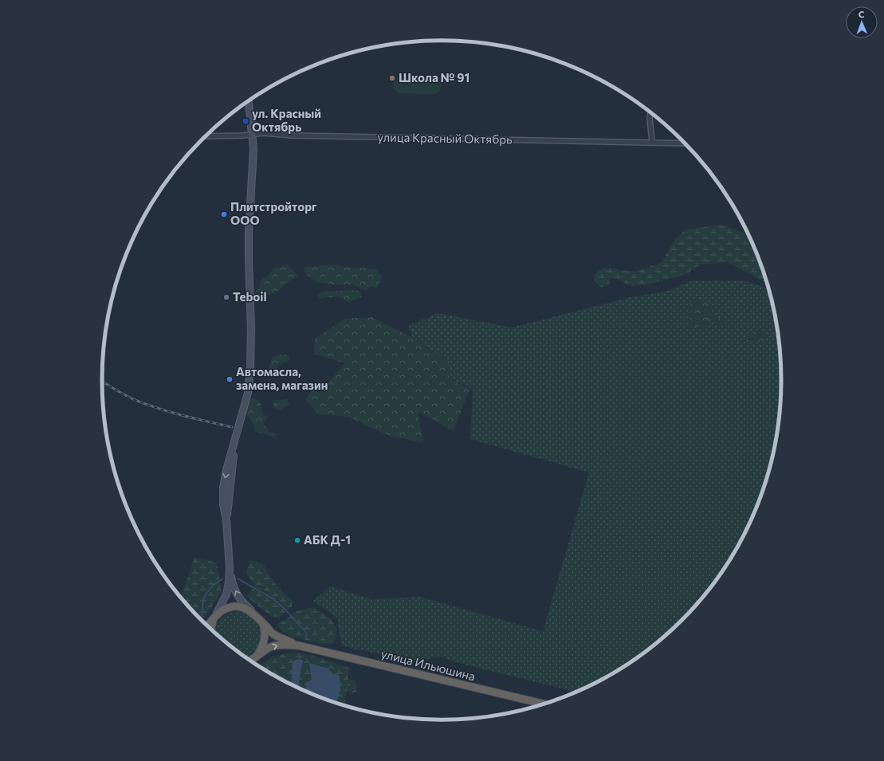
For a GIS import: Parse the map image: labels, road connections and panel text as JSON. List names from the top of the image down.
{
  "streets": {
    "highway": ["улица Ильюшина"],
    "street": ["улица Красный Октябрь"]
  },
  "places": {
    "other": [
      "Школа № 91",
      "Плитстройторг ООО",
      "Teboil",
      "Автомасла, замена, магазин",
      "АБК Д-1"
    ],
    "transit": ["ул. Красный Октябрь"]
  },
  "north": "top"
}
